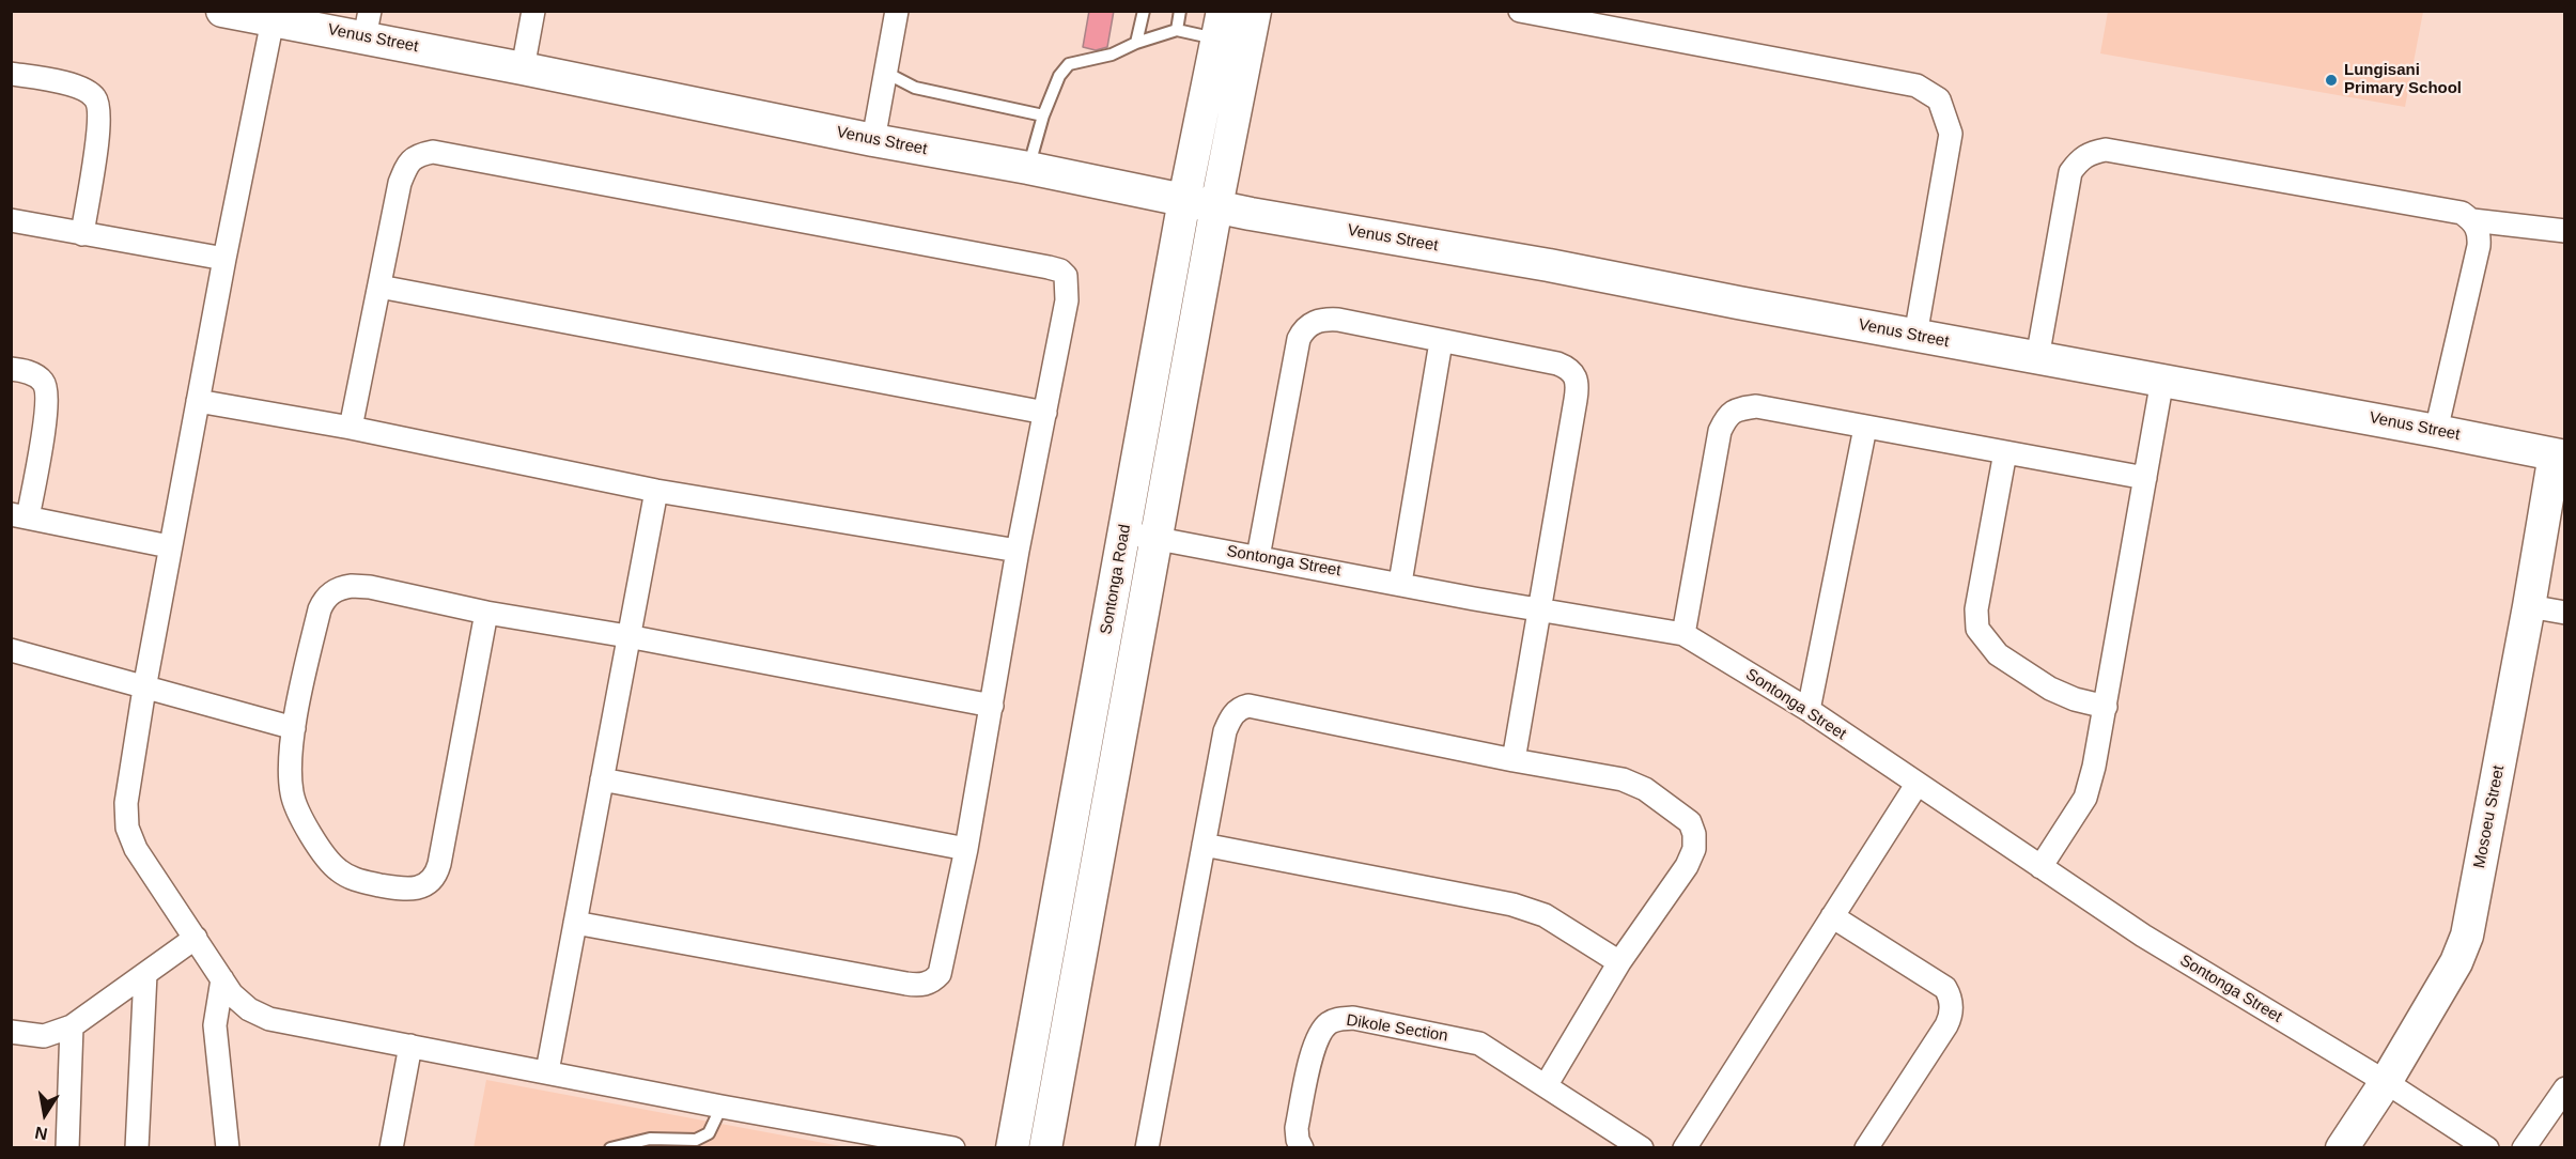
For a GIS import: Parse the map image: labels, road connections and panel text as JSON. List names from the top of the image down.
{
  "streets": {
    "street": [
      "Venus Street",
      "Sontonga Street",
      "Sontonga Road",
      "Mosoeu Street",
      "Dikole Section"
    ]
  },
  "crossings": [
    ["Venus Street", "Sontonga Road"],
    ["Venus Street", "Mosoeu Street"],
    ["Sontonga Street", "Sontonga Road"],
    ["Sontonga Street", "Mosoeu Street"]
  ],
  "places": ["Lungisani Primary School"],
  "north": "bottom"
}
